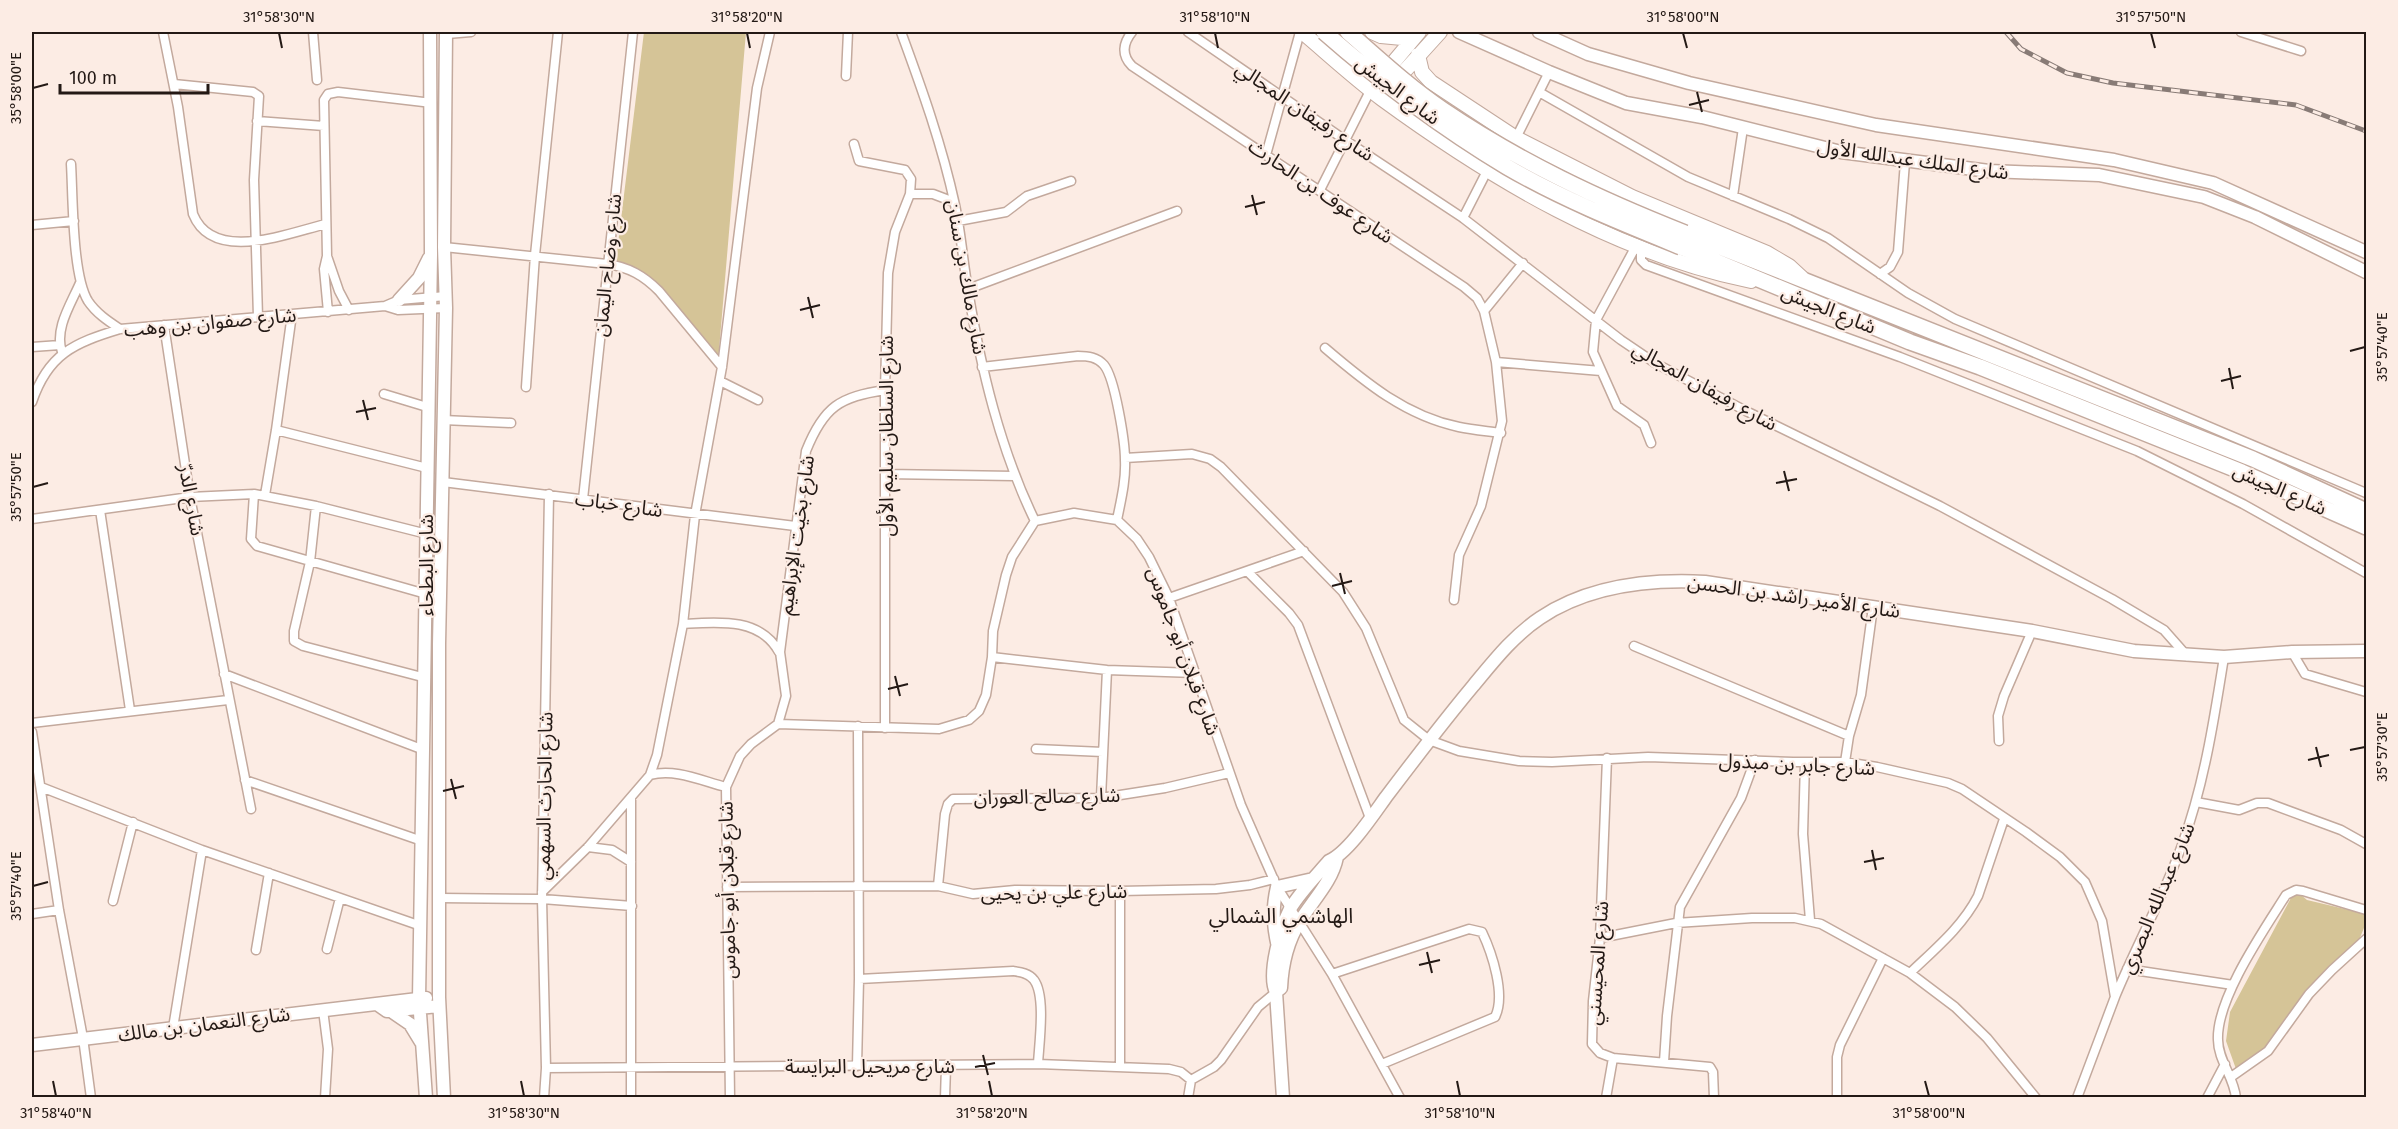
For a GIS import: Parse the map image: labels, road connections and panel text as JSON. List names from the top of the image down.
{
  "streets": {
    "highway": ["شارع الجيش"],
    "street": [
      "شارع رفيفان المجالي",
      "شارع الملك عبدالله الأول",
      "شارع عوف بن الحارث",
      "شارع وضاح اليمان",
      "شارع مالك بن سنان",
      "شارع صفوان بن وهب",
      "شارع السلطان سليم الأول",
      "شارع الدرّ",
      "شارع خباب",
      "شارع بخيت الإبراهيم",
      "شارع البطحاء",
      "شارع الأمير راشد بن الحسن",
      "شارع قبلان أبو جاموس",
      "شارع جابر بن مبذول",
      "شارع الحارث السهمي",
      "شارع صالح العوران",
      "شارع علي بن يحيى",
      "شارع عبدالله البصري",
      "شارع المحيسني",
      "شارع النعمان بن مالك",
      "شارع مريحيل البرايسة"
    ]
  },
  "crossings": [
    ["شارع رفيفان المجالي", "شارع الأمير راشد بن الحسن"],
    ["شارع وضاح اليمان", "شارع خباب"],
    ["شارع صفوان بن وهب", "شارع الدرّ"],
    ["شارع صفوان بن وهب", "شارع البطحاء"],
    ["شارع السلطان سليم الأول", "شارع بخيت الإبراهيم"],
    ["شارع خباب", "شارع بخيت الإبراهيم"],
    ["شارع خباب", "شارع البطحاء"],
    ["شارع خباب", "شارع الحارث السهمي"],
    ["شارع بخيت الإبراهيم", "شارع قبلان أبو جاموس"],
    ["شارع البطحاء", "شارع النعمان بن مالك"],
    ["شارع الأمير راشد بن الحسن", "شارع قبلان أبو جاموس"],
    ["شارع الأمير راشد بن الحسن", "شارع جابر بن مبذول"],
    ["شارع الأمير راشد بن الحسن", "شارع عبدالله البصري"],
    ["شارع قبلان أبو جاموس", "شارع صالح العوران"],
    ["شارع قبلان أبو جاموس", "شارع علي بن يحيى"],
    ["شارع قبلان أبو جاموس", "شارع مريحيل البرايسة"],
    ["شارع جابر بن مبذول", "شارع عبدالله البصري"],
    ["شارع جابر بن مبذول", "شارع المحيسني"],
    ["شارع الحارث السهمي", "شارع مريحيل البرايسة"],
    ["شارع صالح العوران", "شارع علي بن يحيى"]
  ],
  "districts": ["الهاشمي الشمالي"],
  "scale_bar": "100 m",
  "coordinates": [
    "31°58'30\"N",
    "31°58'20\"N",
    "31°58'10\"N",
    "31°58'00\"N",
    "31°57'50\"N",
    "35°58'00\"E",
    "35°57'40\"E",
    "35°57'50\"E",
    "35°57'30\"E",
    "31°58'40\"N"
  ]
}
